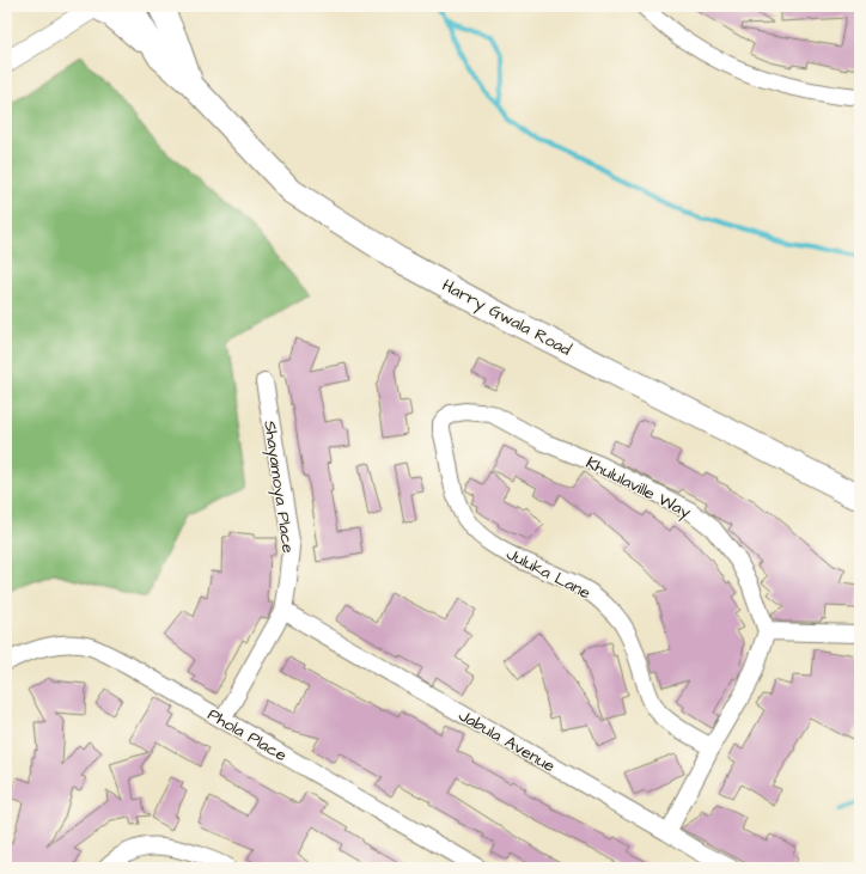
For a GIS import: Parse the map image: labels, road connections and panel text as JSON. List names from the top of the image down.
{
  "streets": {
    "main road": ["Harry Gwala Road"],
    "street": [
      "Shayamoya Place",
      "Khululaville Way",
      "Juluka Lane",
      "Phola Place",
      "Jabula Avenue"
    ]
  },
  "crossings": [
    ["Shayamoya Place", "Phola Place"],
    ["Shayamoya Place", "Jabula Avenue"],
    ["Khululaville Way", "Juluka Lane"]
  ]
}
